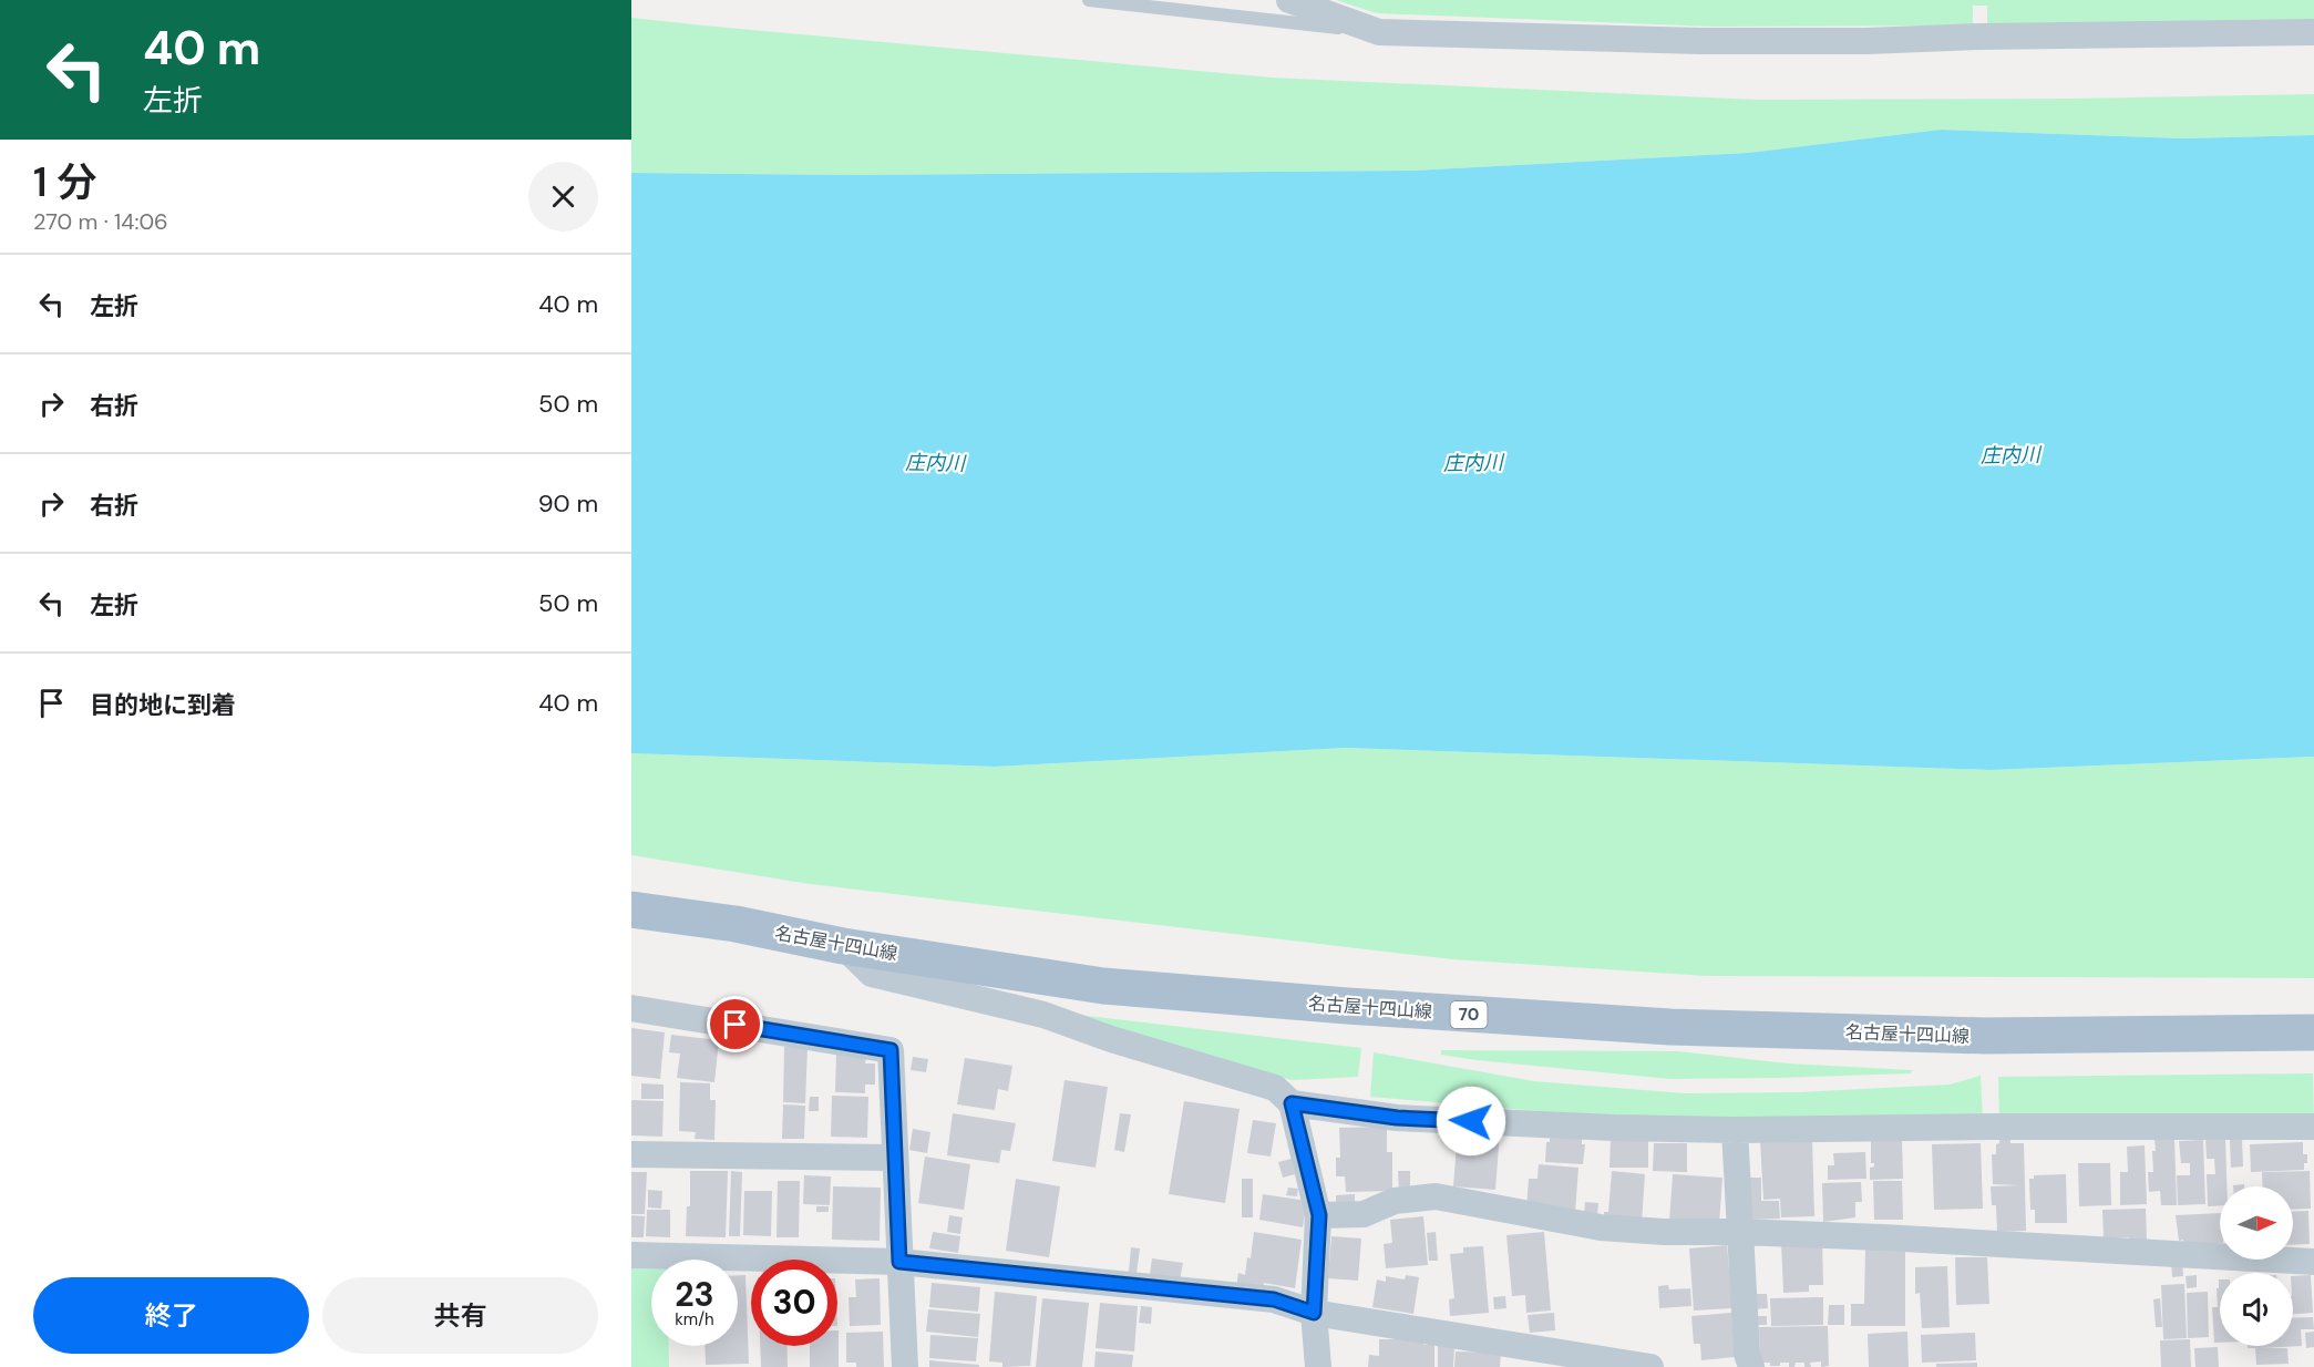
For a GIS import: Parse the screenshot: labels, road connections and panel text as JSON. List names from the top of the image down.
{
  "streets": {
    "main road": ["名古屋十四山線", "70"]
  },
  "water": ["庄内川"],
  "north": "right",
  "page": {
    "turn": ["40 m", "左折"],
    "heading": ["1 分", "270 m · 14:06"],
    "list": [
      {
        "name": "左折",
        "value": "40 m"
      },
      {
        "name": "右折",
        "value": "50 m"
      },
      {
        "name": "右折",
        "value": "90 m"
      },
      {
        "name": "左折",
        "value": "50 m"
      },
      {
        "name": "目的地に到着",
        "value": "40 m"
      }
    ],
    "speed": "23 km/h",
    "limit": "30",
    "buttons": ["終了", "共有"]
  }
}
